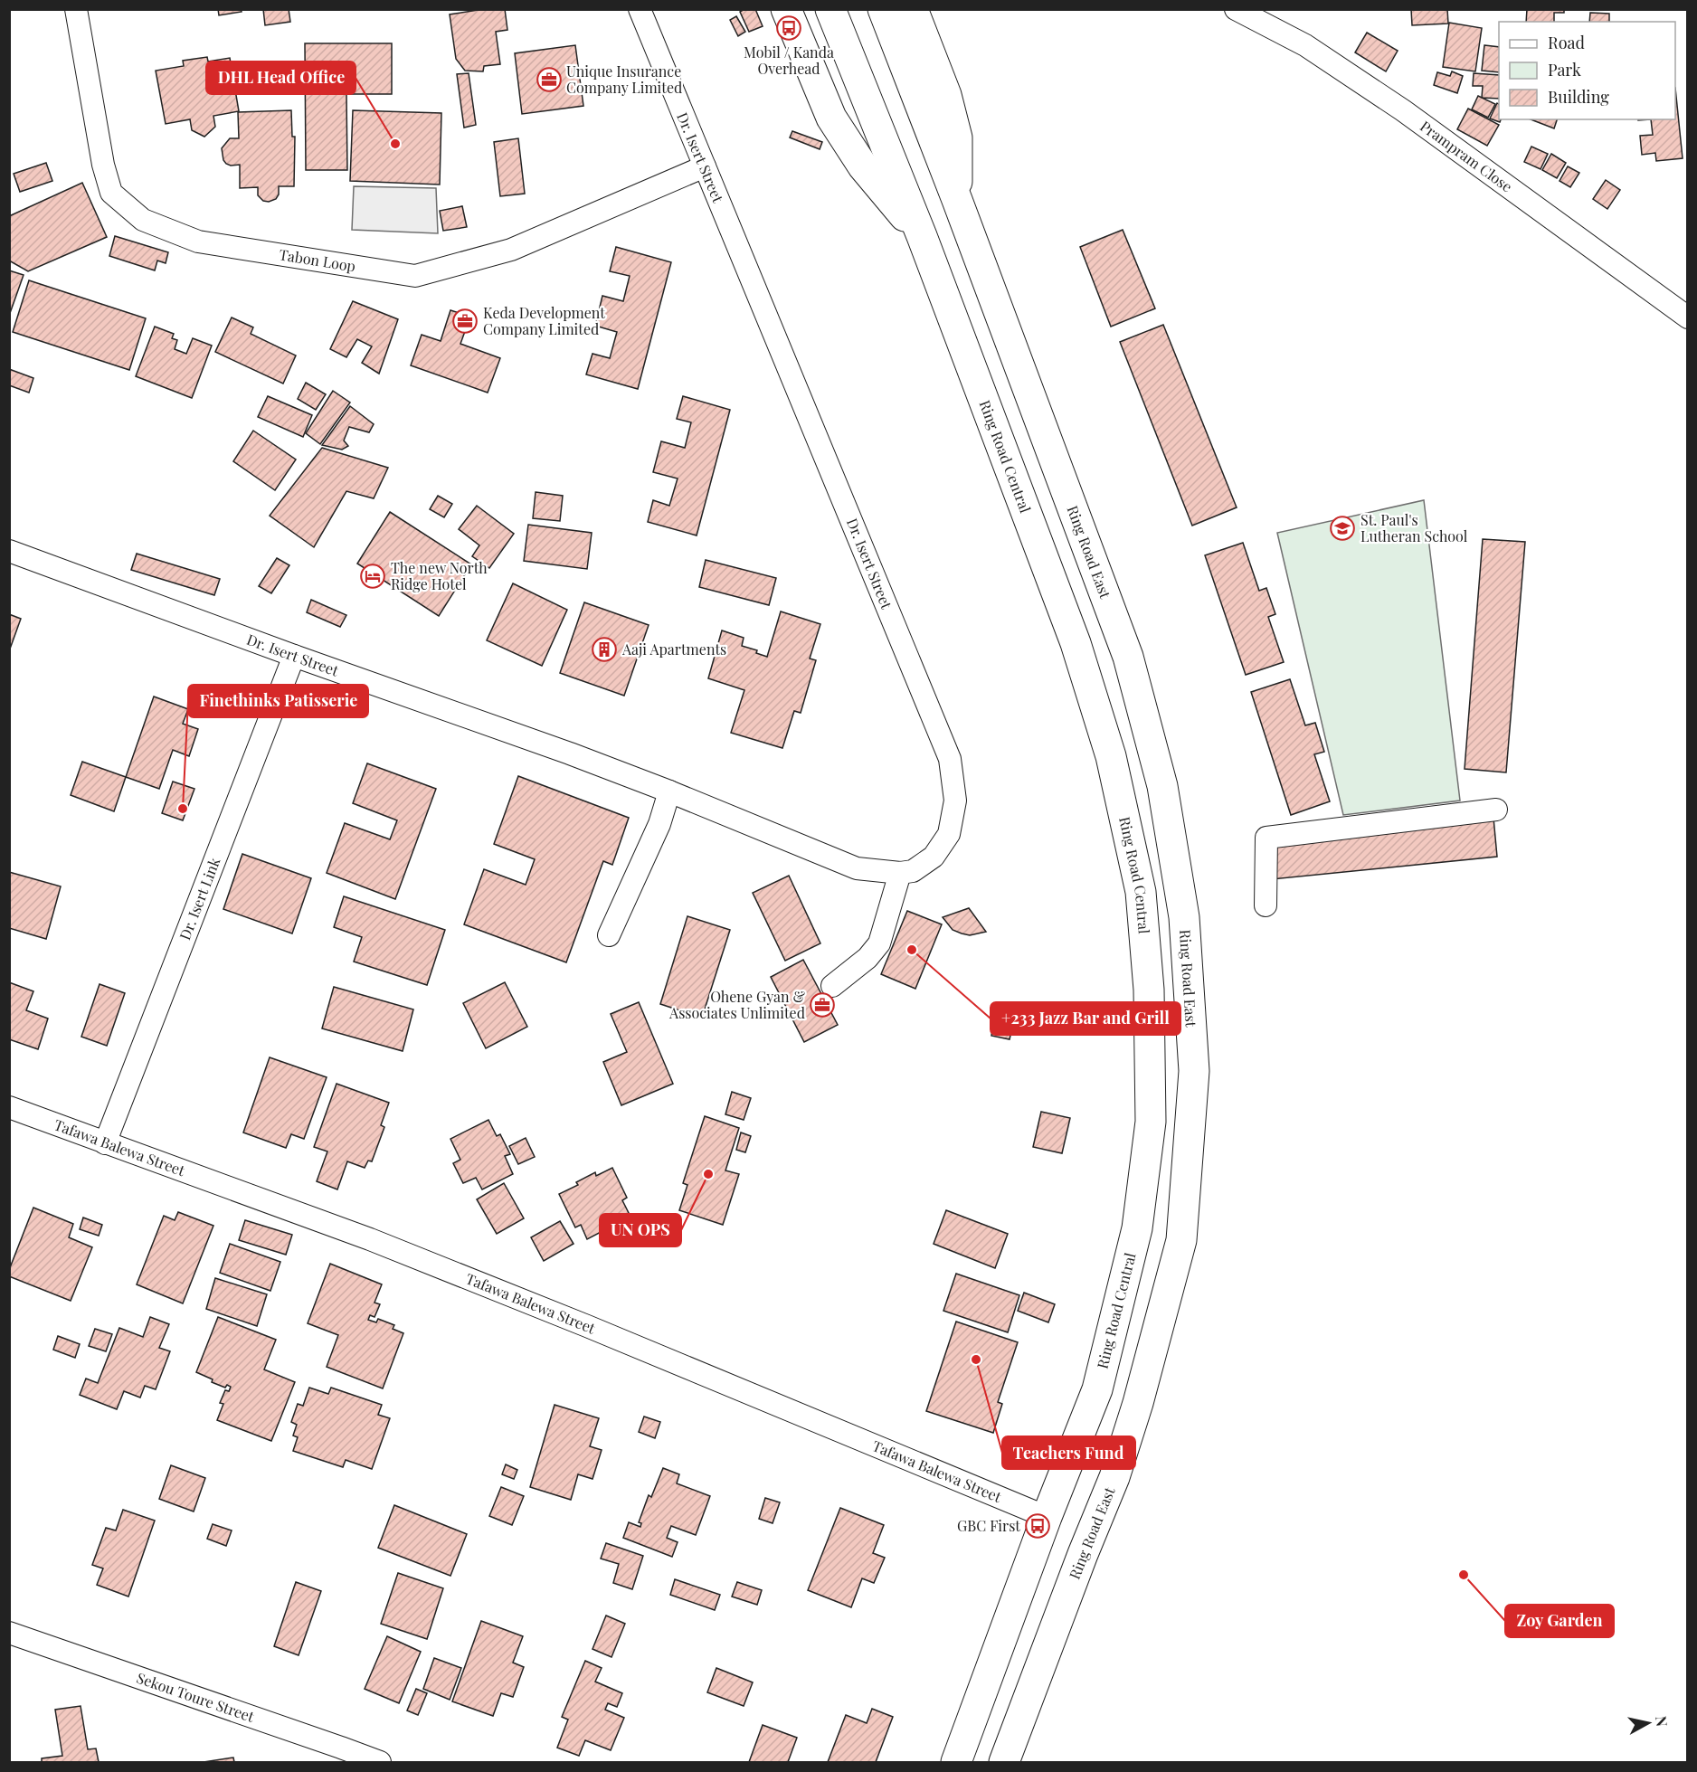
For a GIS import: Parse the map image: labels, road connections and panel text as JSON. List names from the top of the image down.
{
  "streets": {
    "main road": ["Ring Road Central", "Ring Road East"],
    "street": [
      "Prampram Close",
      "Dr. Isert Street",
      "Tabon Loop",
      "Dr. Isert Link",
      "Tafawa Balewa Street",
      "Sekou Toure Street"
    ]
  },
  "crossings": [
    ["Dr. Isert Street", "Tabon Loop"],
    ["Dr. Isert Street", "Dr. Isert Link"],
    ["Ring Road Central", "Tafawa Balewa Street"],
    ["Dr. Isert Link", "Tafawa Balewa Street"]
  ],
  "places": {
    "bus stop": ["Mobil / Kanda Overhead", "GBC First"],
    "office": ["Unique Insurance Company Limited", "Keda Development Company Limited", "Ohene Gyan & Associates Unlimited"],
    "other": [
      "DHL Head Office",
      "Finethinks Patisserie",
      "+233 Jazz Bar and Grill",
      "UN OPS",
      "Teachers Fund",
      "Zoy Garden"
    ],
    "school or university": ["St. Paul's Lutheran School"],
    "hotel": ["The new North Ridge Hotel"],
    "building": ["Aaji Apartments"]
  },
  "legend": ["Road", "Park", "Building"],
  "north": "right"
}
